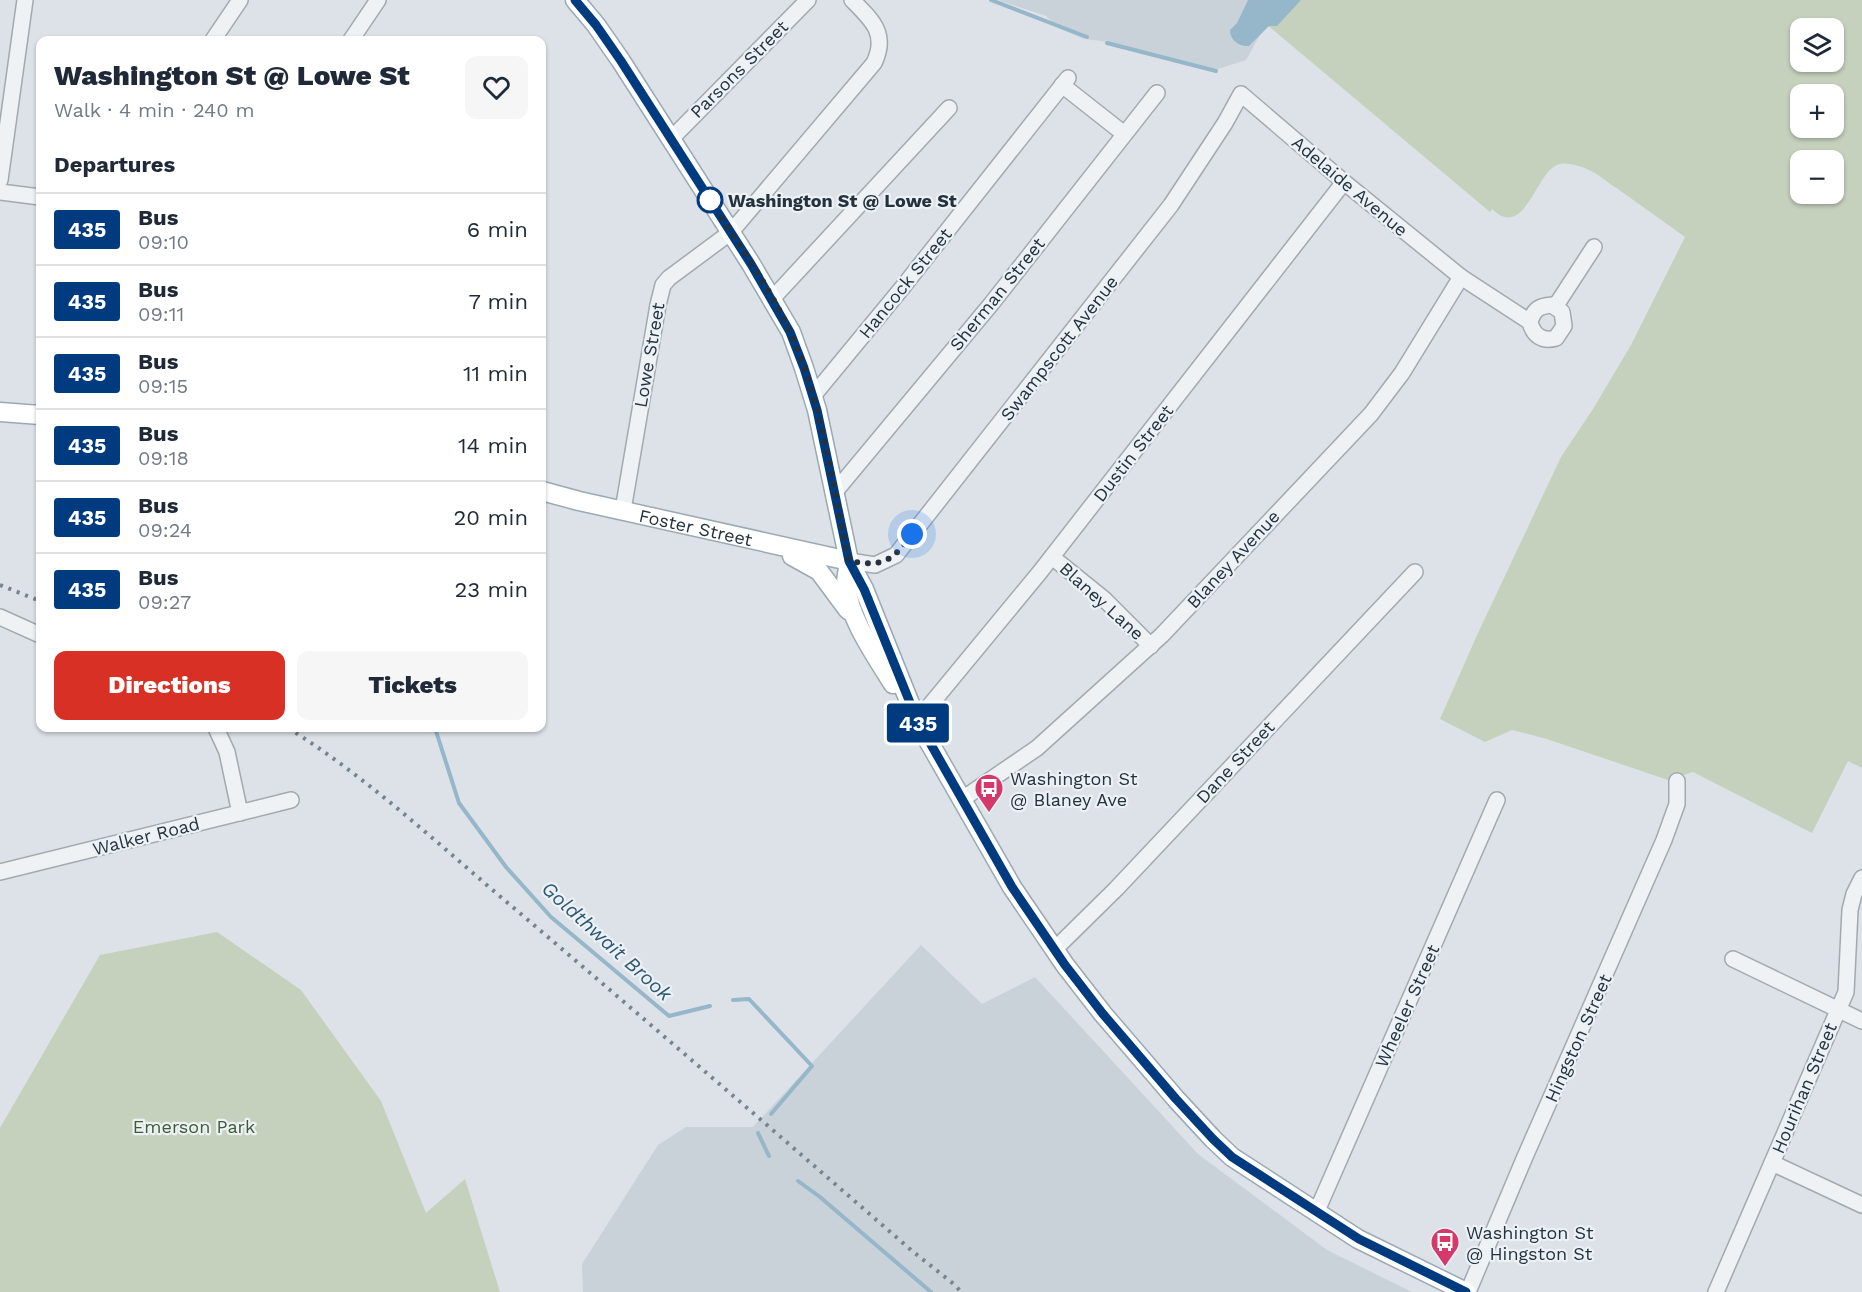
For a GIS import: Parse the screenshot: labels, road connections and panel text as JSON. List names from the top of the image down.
{
  "streets": {
    "main road": ["Foster Street"],
    "street": [
      "Parsons Street",
      "Adelaide Avenue",
      "Hancock Street",
      "Sherman Street",
      "Swampscott Avenue",
      "Lowe Street",
      "Dustin Street",
      "Blaney Avenue",
      "Blaney Lane",
      "Dane Street",
      "Walker Road",
      "Wheeler Street",
      "Hingston Street",
      "Hourihan Street"
    ]
  },
  "crossings": [
    ["Adelaide Avenue", "Swampscott Avenue"],
    ["Adelaide Avenue", "Dustin Street"],
    ["Adelaide Avenue", "Blaney Avenue"],
    ["Hancock Street", "Sherman Street"],
    ["Swampscott Avenue", "Foster Street"],
    ["Lowe Street", "Foster Street"],
    ["Dustin Street", "Blaney Lane"],
    ["Blaney Avenue", "Blaney Lane"]
  ],
  "water": ["Goldthwait Brook"],
  "parks": ["Emerson Park"],
  "places": {
    "other": ["Washington St @ Lowe St"],
    "bus stop": ["Washington St @ Blaney Ave", "Washington St @ Hingston St"]
  },
  "lines": ["bus line 435"],
  "page": {
    "on_map": "435",
    "map_buttons": ["+", "−"],
    "heading": [
      ["Washington St @ Lowe St", "Walk · 4 min · 240 m"],
      "Departures"
    ],
    "list": [
      {
        "mark": "435",
        "name": "Bus",
        "note": "09:10",
        "value": "6 min"
      },
      {
        "mark": "435",
        "name": "Bus",
        "note": "09:11",
        "value": "7 min"
      },
      {
        "mark": "435",
        "name": "Bus",
        "note": "09:15",
        "value": "11 min"
      },
      {
        "mark": "435",
        "name": "Bus",
        "note": "09:18",
        "value": "14 min"
      },
      {
        "mark": "435",
        "name": "Bus",
        "note": "09:24",
        "value": "20 min"
      },
      {
        "mark": "435",
        "name": "Bus",
        "note": "09:27",
        "value": "23 min"
      }
    ],
    "buttons": ["Directions", "Tickets"]
  }
}
